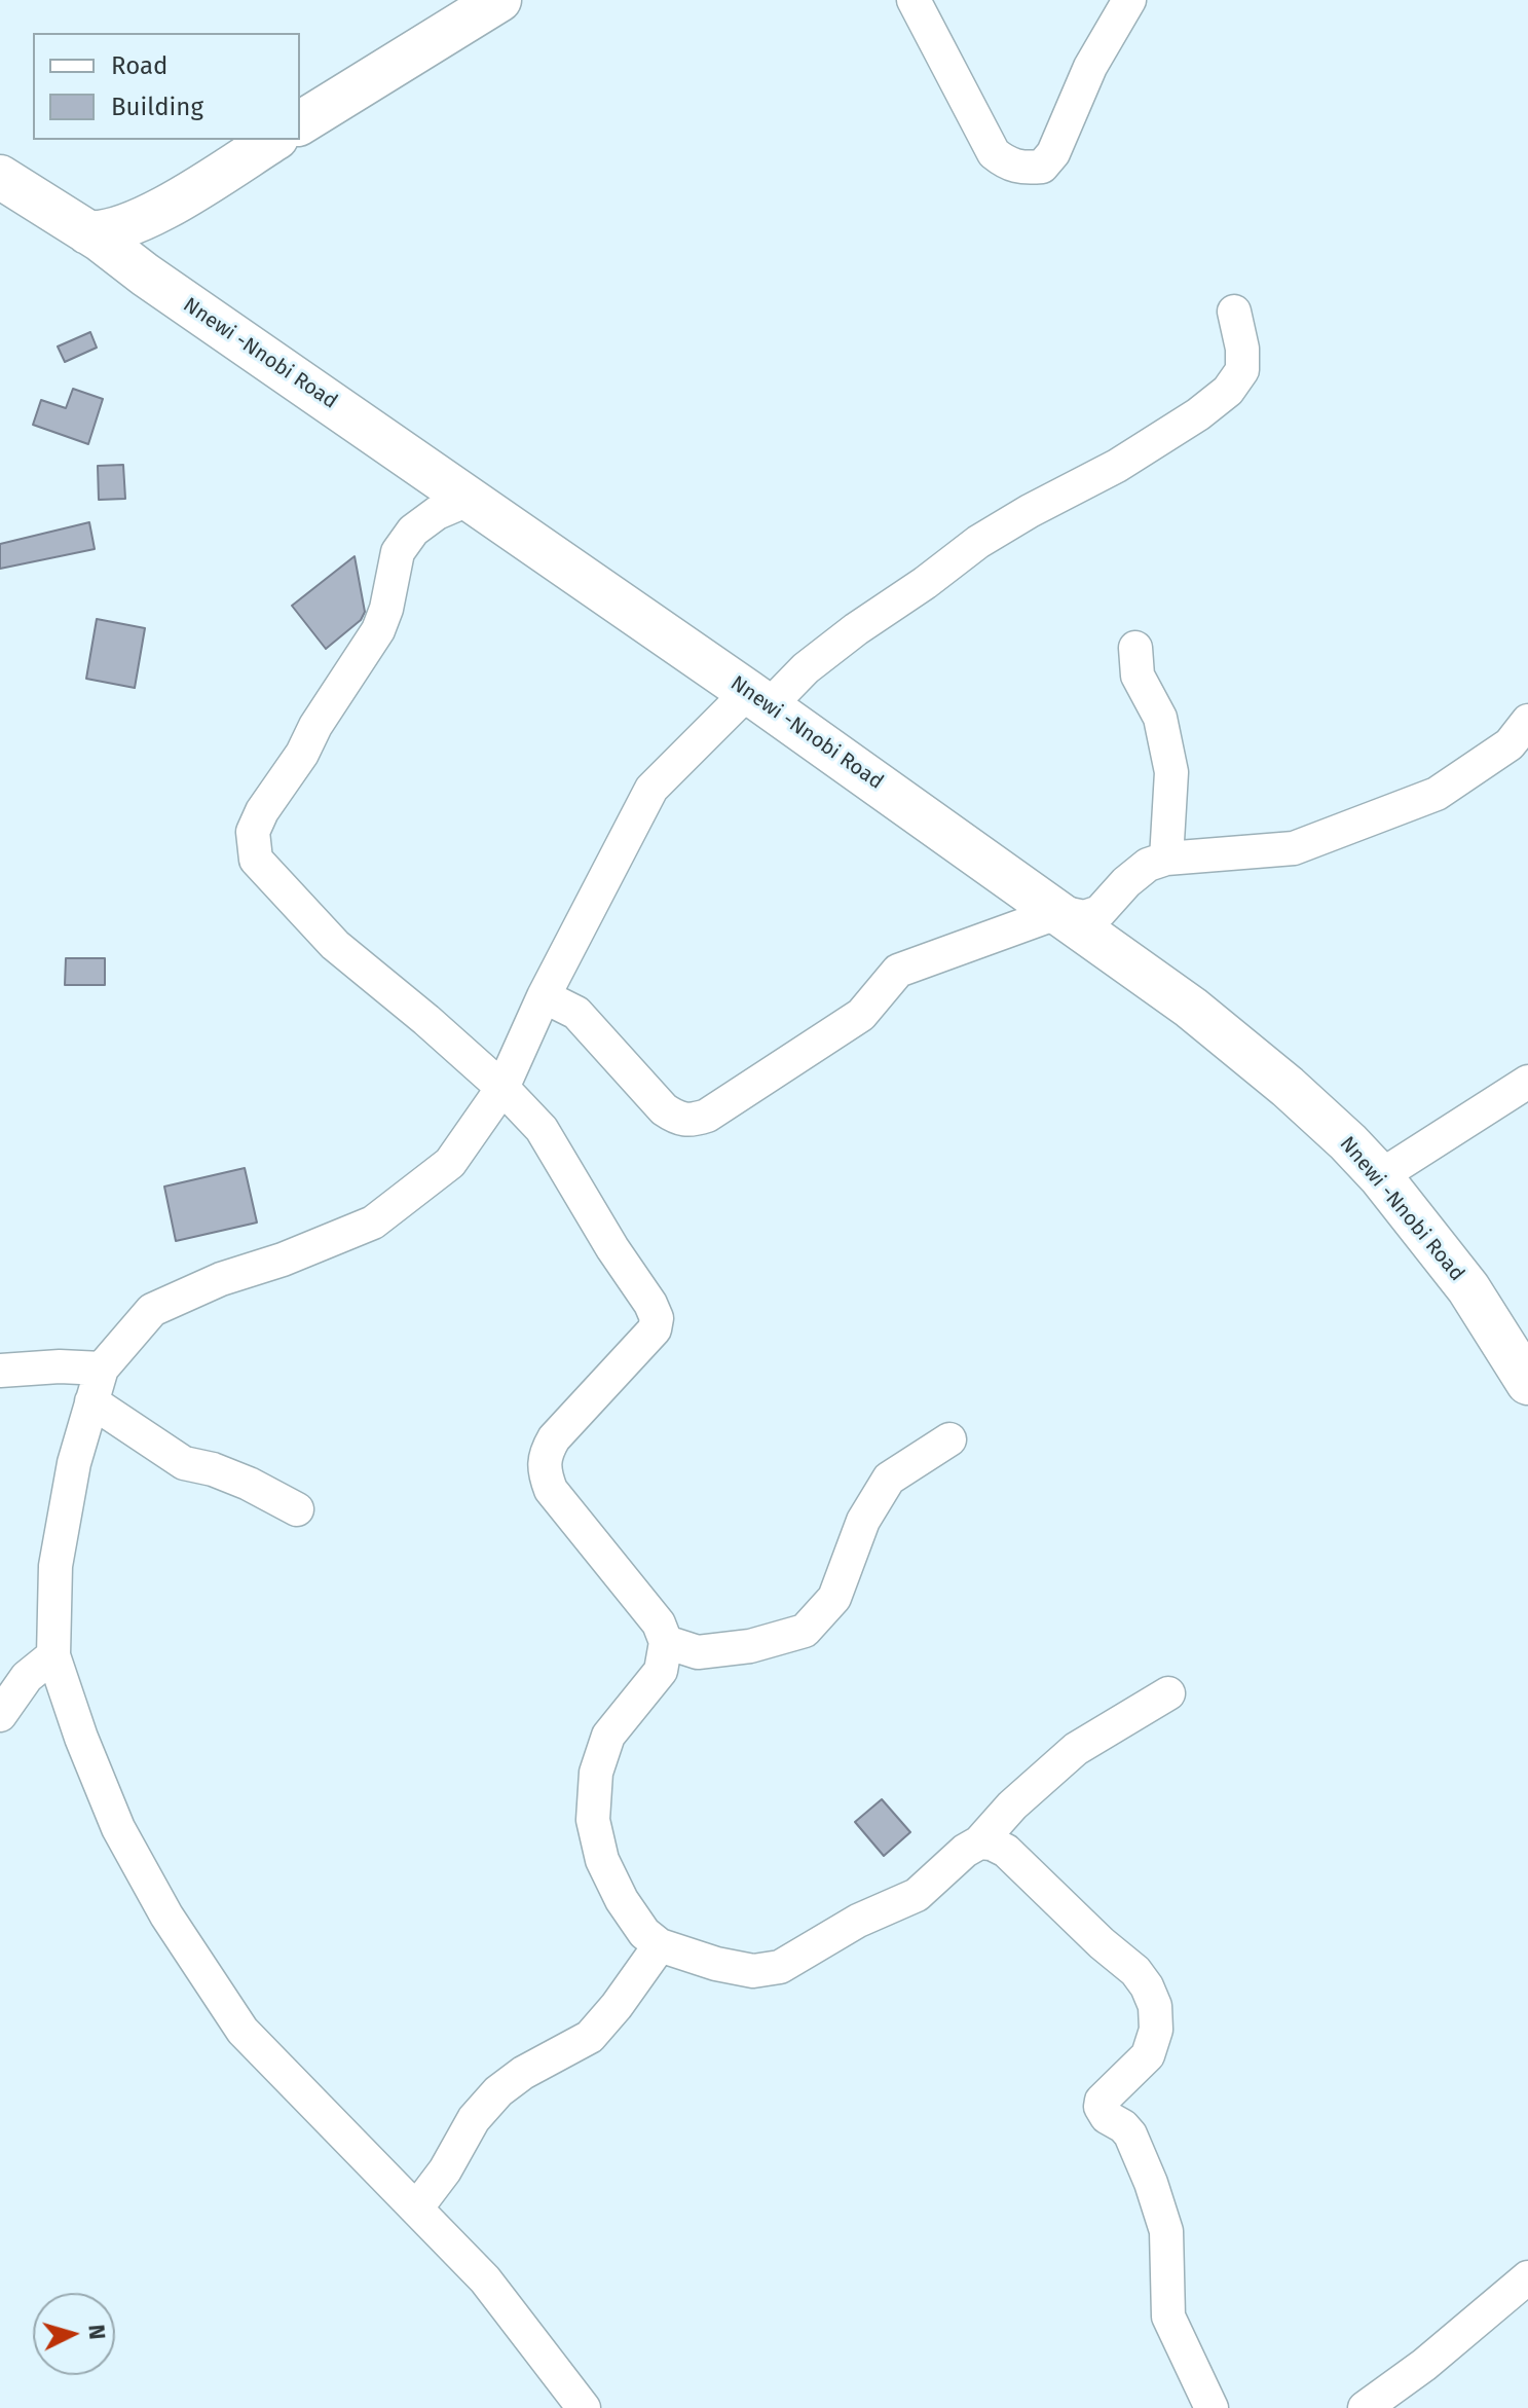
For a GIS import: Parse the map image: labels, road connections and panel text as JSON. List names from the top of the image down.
{
  "streets": {
    "main road": ["Nnewi -Nnobi Road"]
  },
  "legend": ["Road", "Building"],
  "north": "right"
}
